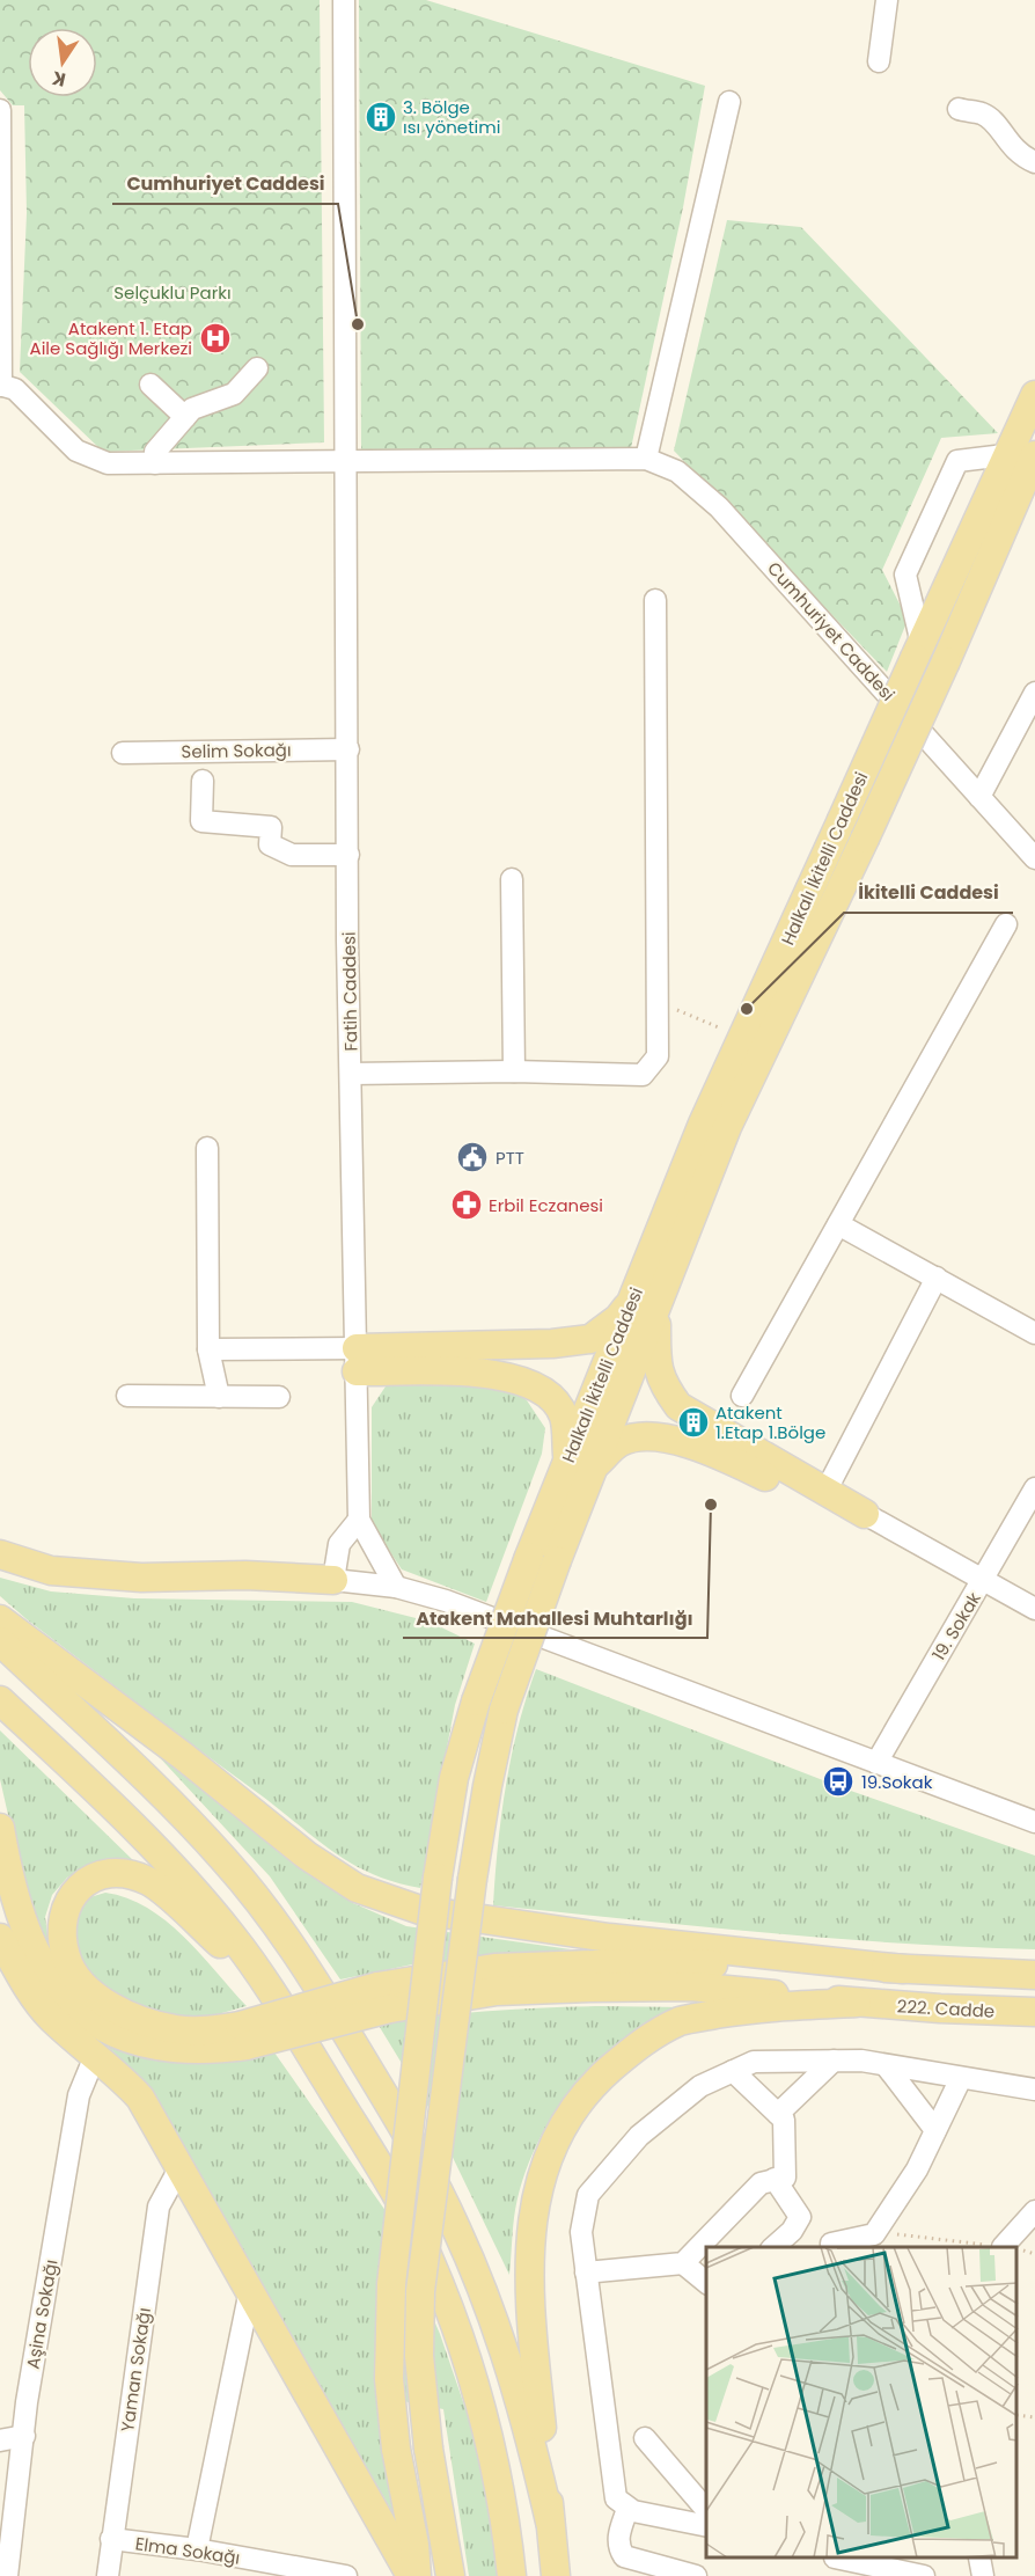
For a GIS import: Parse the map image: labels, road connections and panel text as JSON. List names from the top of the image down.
{
  "streets": {
    "main road": ["Halkalı İkitelli Caddesi", "222. Cadde"],
    "street": [
      "Cumhuriyet Caddesi",
      "Selim Sokağı",
      "Fatih Caddesi",
      "19. Sokak",
      "Aşina Sokağı",
      "Yaman Sokağı",
      "Elma Sokağı"
    ]
  },
  "crossings": [
    ["Cumhuriyet Caddesi", "Fatih Caddesi"],
    ["Selim Sokağı", "Fatih Caddesi"],
    ["Yaman Sokağı", "Elma Sokağı"]
  ],
  "parks": ["Selçuklu Parkı"],
  "places": {
    "building": ["3. Bölge ısı yönetimi", "Atakent 1.Etap 1.Bölge"],
    "other": ["Cumhuriyet Caddesi", "İkitelli Caddesi", "Atakent Mahallesi Muhtarlığı"],
    "hospital": ["Atakent 1. Etap Aile Sağlığı Merkezi"],
    "public building": ["PTT"],
    "pharmacy": ["Erbil Eczanesi"],
    "bus stop": ["19.Sokak"]
  },
  "north": "bottom"
}
